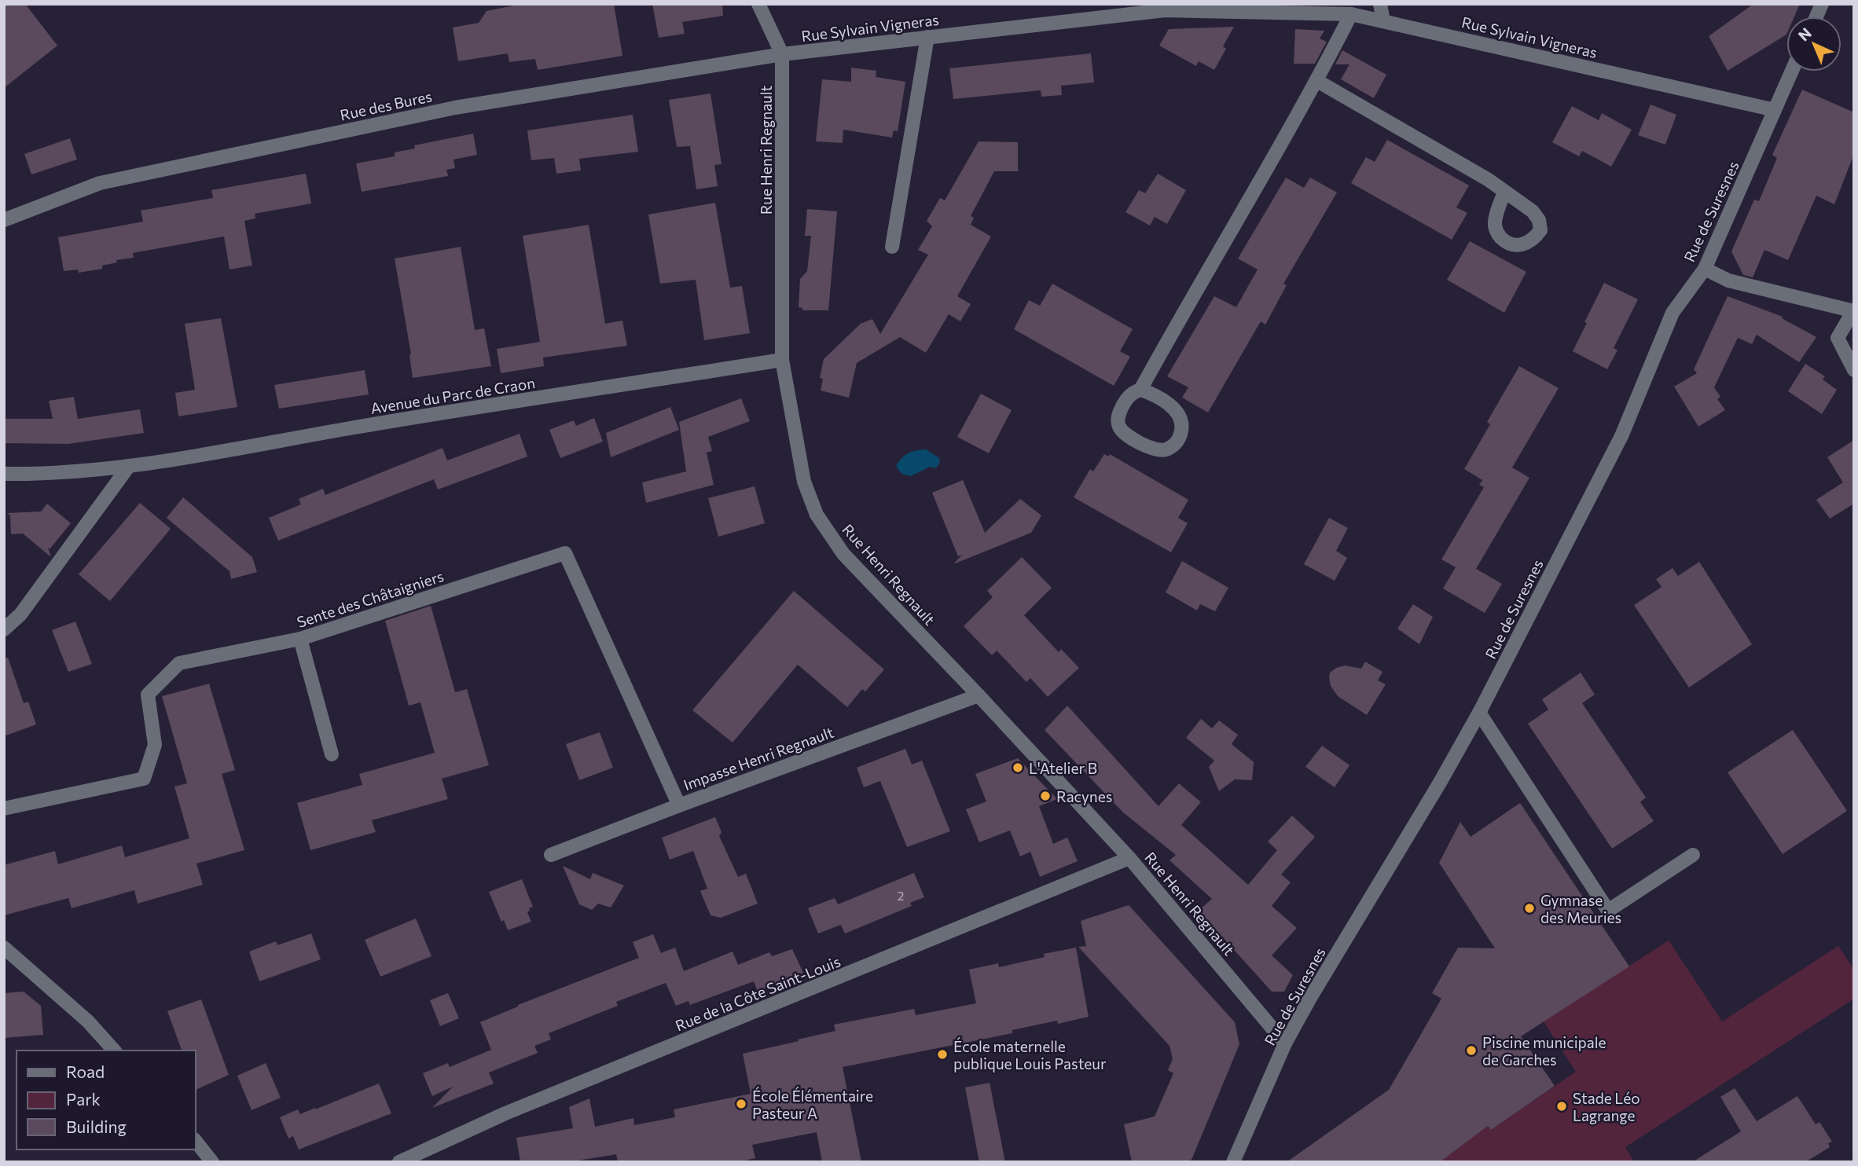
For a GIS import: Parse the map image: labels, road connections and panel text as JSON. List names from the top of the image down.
{
  "streets": {
    "street": [
      "Rue Sylvain Vigneras",
      "Rue des Bures",
      "Rue Henri Regnault",
      "Rue de Suresnes",
      "Avenue du Parc de Craon",
      "Sente des Châtaigniers",
      "Impasse Henri Regnault",
      "Rue de la Côte Saint-Louis"
    ]
  },
  "crossings": [
    ["Rue Sylvain Vigneras", "Rue des Bures"],
    ["Rue Sylvain Vigneras", "Rue Henri Regnault"],
    ["Rue Sylvain Vigneras", "Rue de Suresnes"],
    ["Rue des Bures", "Rue Henri Regnault"],
    ["Rue Henri Regnault", "Rue de Suresnes"],
    ["Rue Henri Regnault", "Avenue du Parc de Craon"],
    ["Rue Henri Regnault", "Impasse Henri Regnault"],
    ["Rue Henri Regnault", "Rue de la Côte Saint-Louis"],
    ["Sente des Châtaigniers", "Impasse Henri Regnault"]
  ],
  "places": [
    "L'Atelier B",
    "Racynes",
    "Gymnase des Meuries",
    "Piscine municipale de Garches",
    "École maternelle publique Louis Pasteur",
    "École Élémentaire Pasteur A",
    "Stade Léo Lagrange"
  ],
  "house_numbers": ["2"],
  "legend": ["Road", "Park", "Building"],
  "north": "top left"
}
